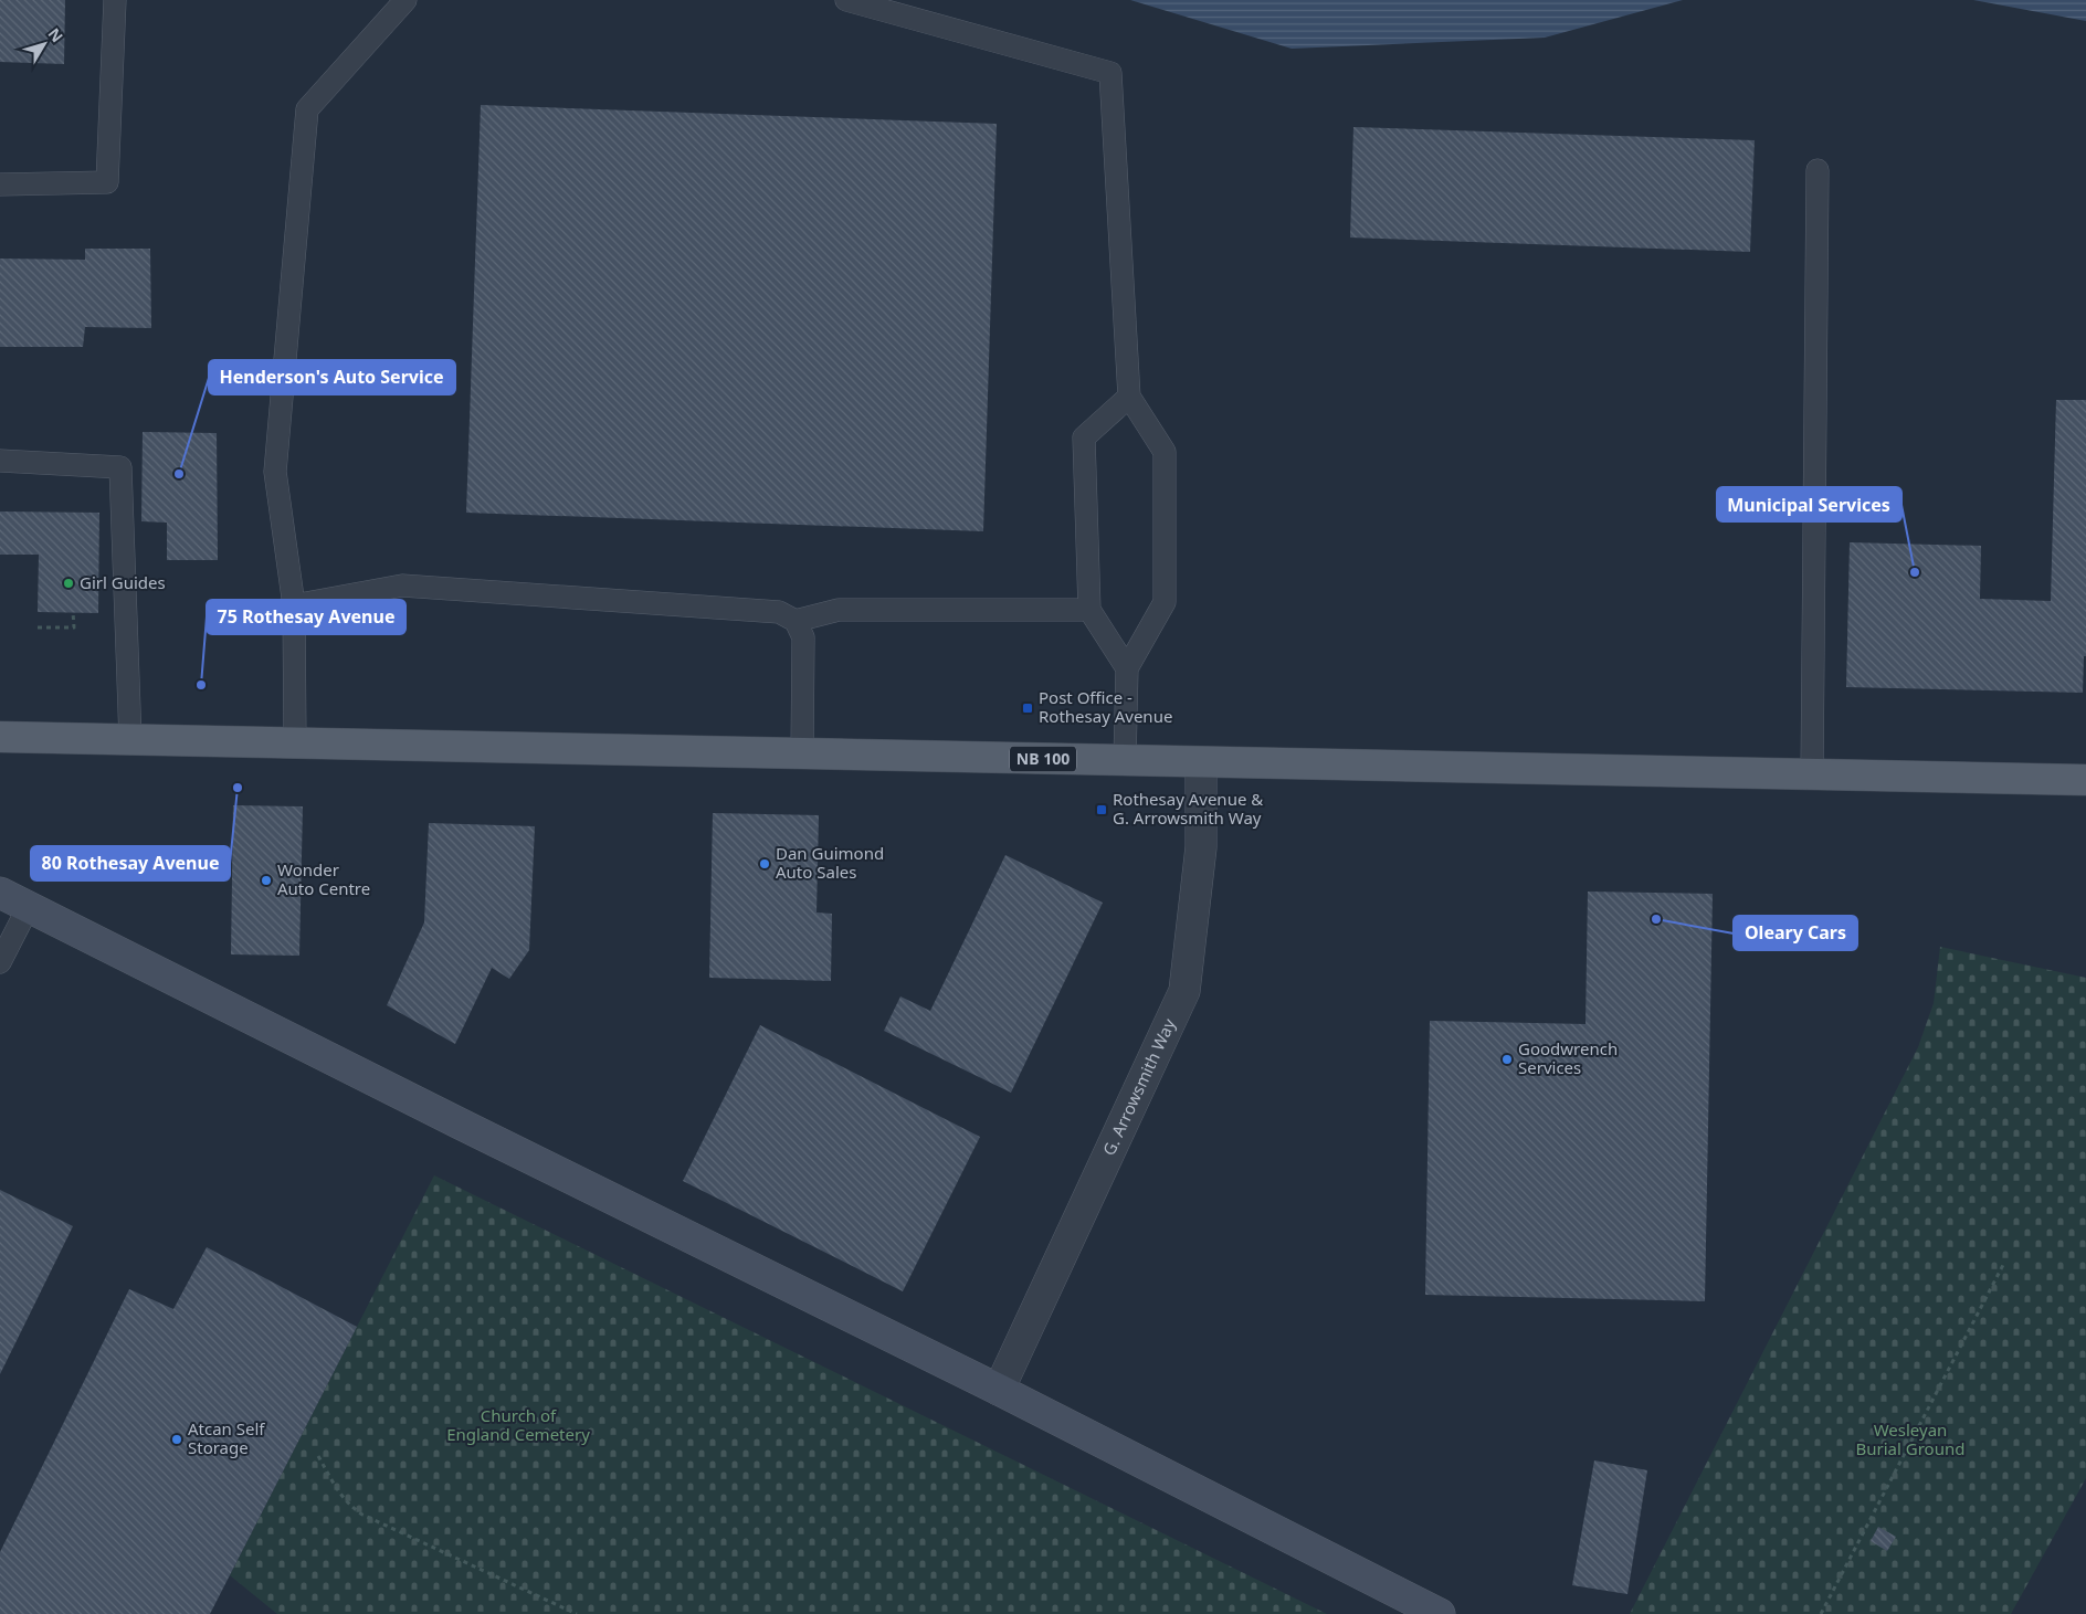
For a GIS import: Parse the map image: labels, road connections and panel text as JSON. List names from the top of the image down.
{
  "streets": {
    "main road": ["NB 100"],
    "street": ["G. Arrowsmith Way"]
  },
  "crossings": [
    ["NB 100", "G. Arrowsmith Way"]
  ],
  "parks": ["Church of England Cemetery", "Wesleyan Burial Ground"],
  "places": {
    "other": [
      "Henderson's Auto Service",
      "Municipal Services",
      "Girl Guides",
      "75 Rothesay Avenue",
      "80 Rothesay Avenue",
      "Dan Guimond Auto Sales",
      "Wonder Auto Centre",
      "Oleary Cars",
      "Goodwrench Services",
      "Atcan Self Storage"
    ],
    "transit": ["Post Office - Rothesay Avenue", "Rothesay Avenue & G. Arrowsmith Way"]
  },
  "north": "top right"
}
